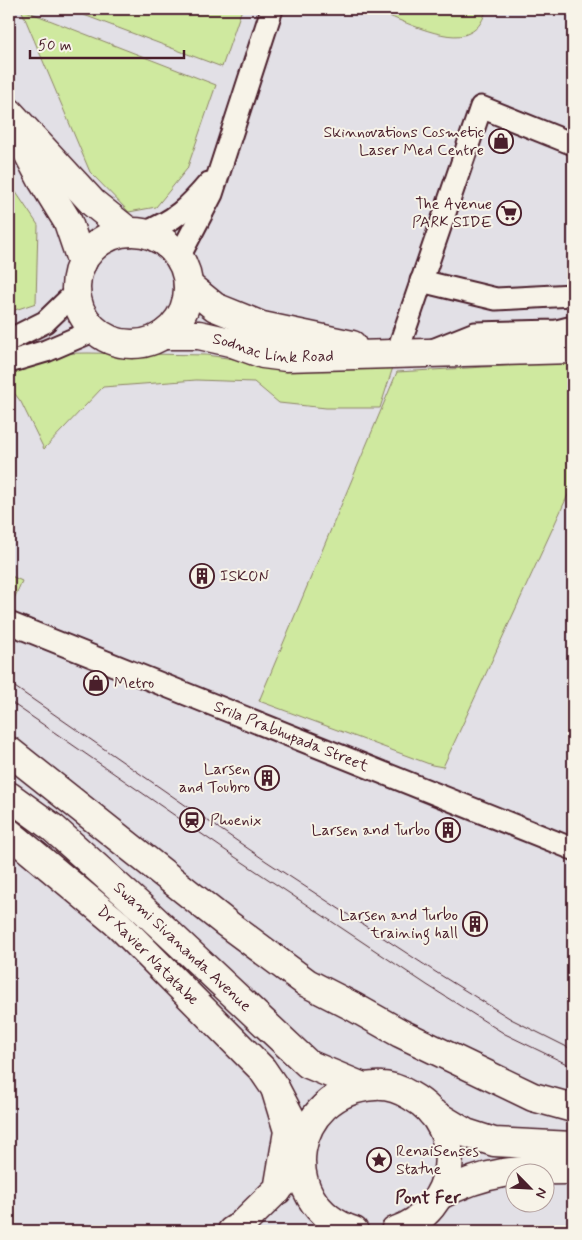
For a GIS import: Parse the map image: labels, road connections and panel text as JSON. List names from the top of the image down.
{
  "streets": {
    "main road": ["Sodnac Link Road", "Swami Sivananda Avenue", "Dr Xavier Natatabe"],
    "street": ["Srila Prabhupada Street"]
  },
  "districts": ["Pont Fer"],
  "places": {
    "shop": ["Skinnovations Cosmetic Laser Med Centre", "Metro"],
    "supermarket": ["The Avenue PARK SIDE"],
    "building": [
      "ISKON",
      "Larsen and Toubro",
      "Larsen and Turbo",
      "Larsen and Turbo training hall"
    ],
    "station": ["Phoenix"],
    "place": ["RenaiSenses Statue"]
  },
  "scale_bar": "50 m",
  "north": "bottom right"
}
